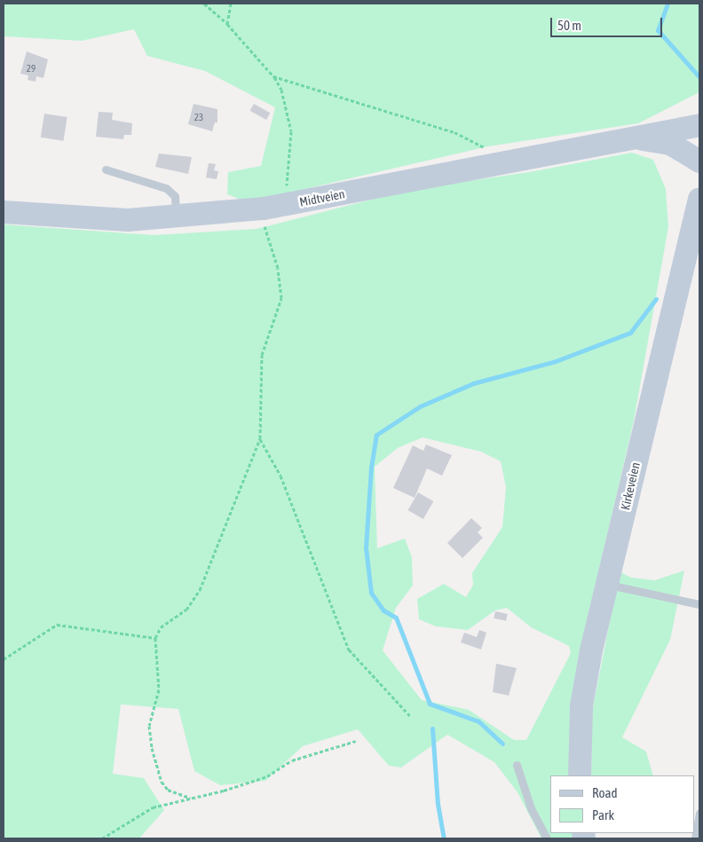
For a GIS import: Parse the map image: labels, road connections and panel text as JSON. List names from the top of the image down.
{
  "streets": {
    "main road": ["Midtveien", "Kirkeveien"]
  },
  "house_numbers": ["29", "23"],
  "legend": ["Road", "Park"],
  "scale_bar": "50 m"
}
